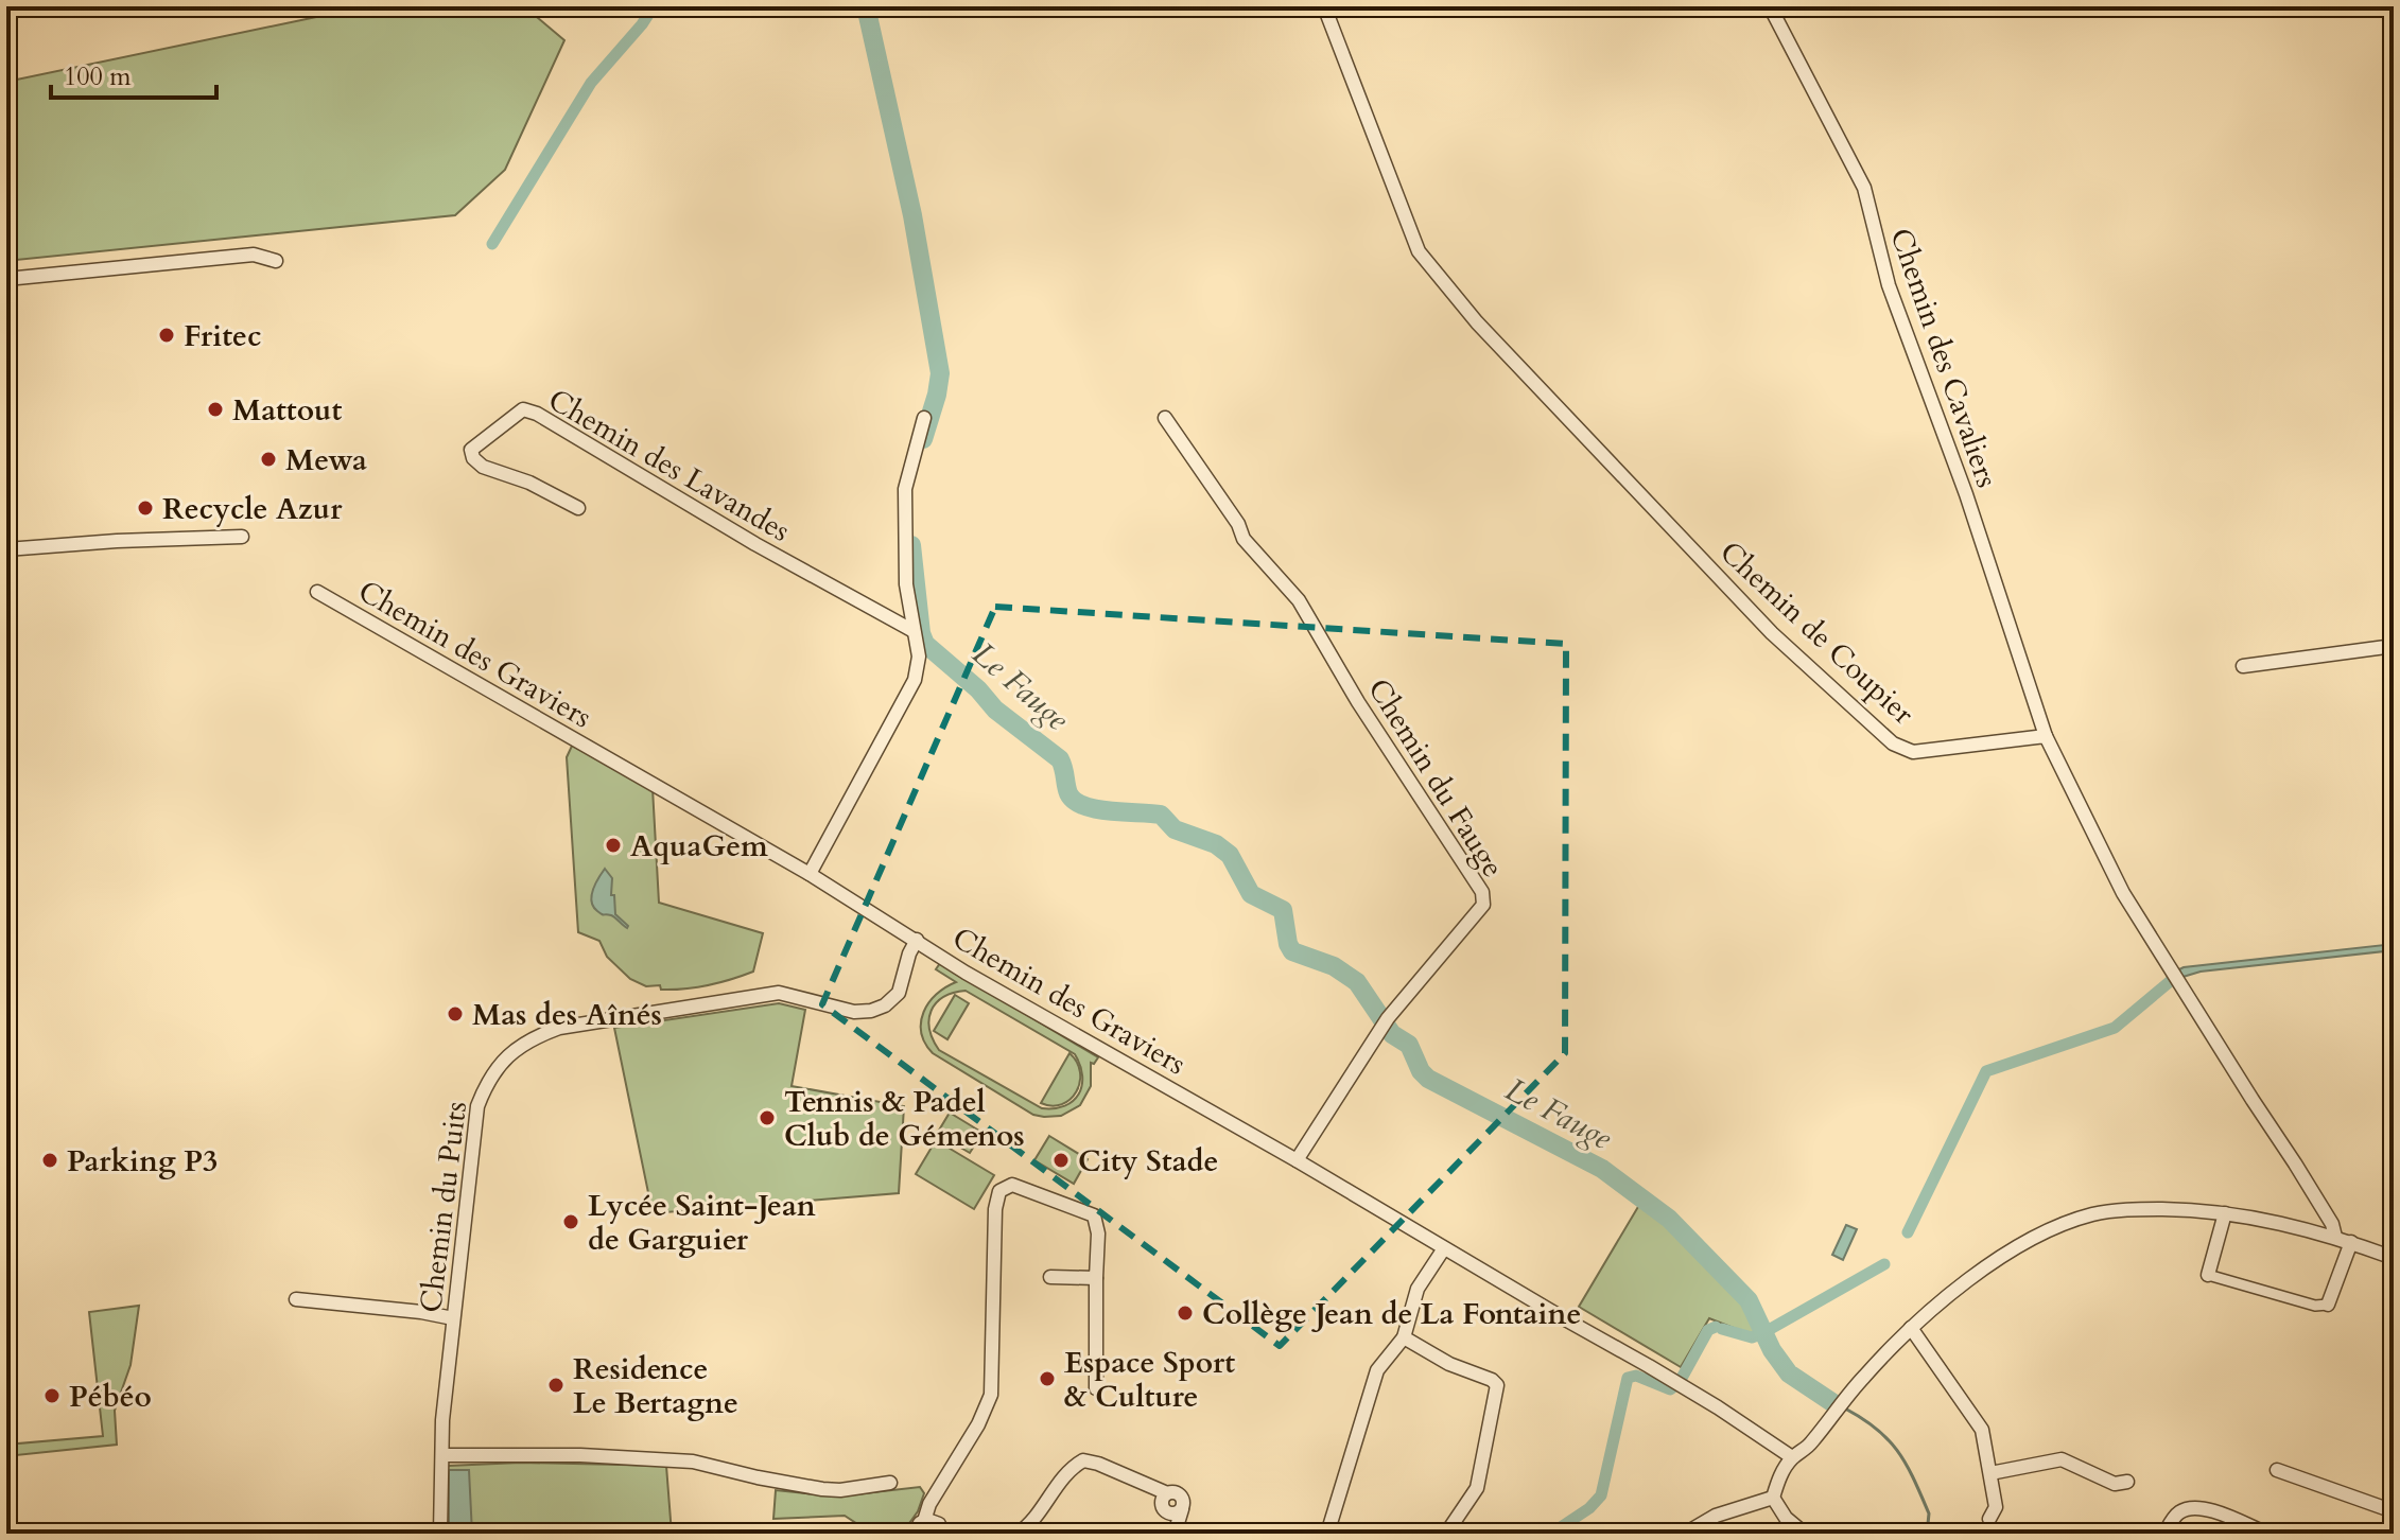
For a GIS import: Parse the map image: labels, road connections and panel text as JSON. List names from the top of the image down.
{
  "streets": {
    "street": [
      "Chemin des Cavaliers",
      "Chemin des Lavandes",
      "Chemin de Coupier",
      "Chemin des Graviers",
      "Chemin du Fauge",
      "Chemin du Puits"
    ]
  },
  "crossings": [
    ["Chemin des Cavaliers", "Chemin de Coupier"],
    ["Chemin des Graviers", "Chemin du Fauge"],
    ["Chemin des Graviers", "Chemin du Puits"]
  ],
  "water": ["Le Fauge"],
  "places": [
    "Fritec",
    "Mattout",
    "Mewa",
    "Recycle Azur",
    "AquaGem",
    "Mas des Aînés",
    "Tennis & Padel Club de Gémenos",
    "Parking P3",
    "City Stade",
    "Lycée Saint-Jean de Garguier",
    "Collège Jean de La Fontaine",
    "Espace Sport & Culture",
    "Residence Le Bertagne",
    "Pébéo"
  ],
  "scale_bar": "100 m"
}
